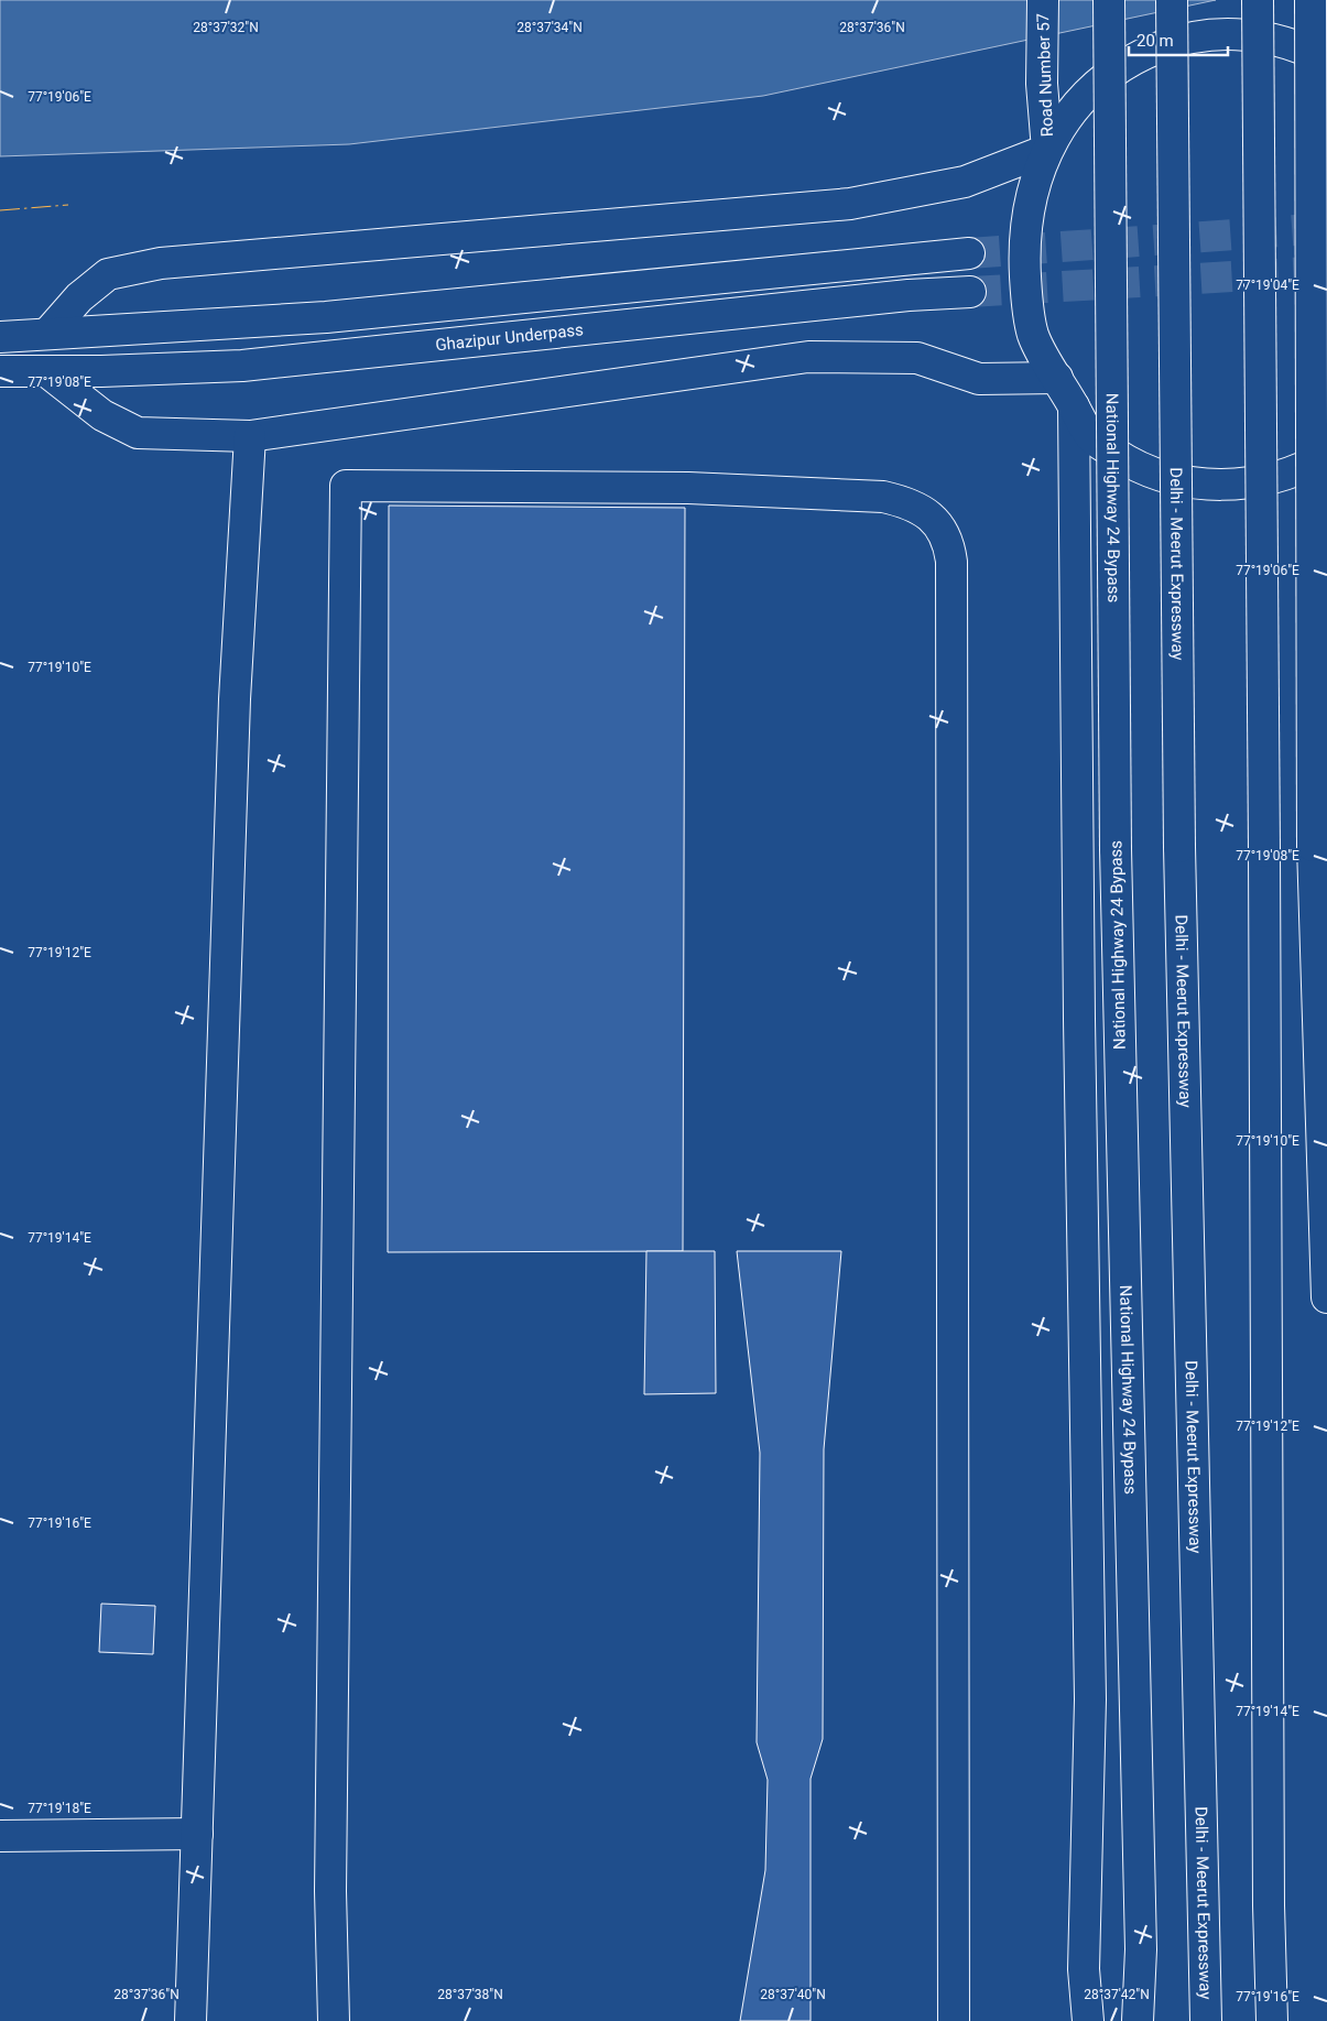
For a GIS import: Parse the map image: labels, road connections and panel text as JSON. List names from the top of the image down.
{
  "streets": {
    "main road": [
      "Road Number 57",
      "Ghazipur Underpass",
      "National Highway 24 Bypass",
      "Delhi - Meerut Expressway"
    ]
  },
  "scale_bar": "20 m",
  "coordinates": [
    "28°37'34\"N",
    "28°37'32\"N",
    "28°37'36\"N",
    "77°19'06\"E",
    "77°19'04\"E",
    "77°19'08\"E",
    "77°19'10\"E",
    "77°19'12\"E",
    "77°19'14\"E",
    "77°19'16\"E",
    "77°19'18\"E",
    "28°37'38\"N",
    "28°37'40\"N",
    "28°37'42\"N"
  ]
}
